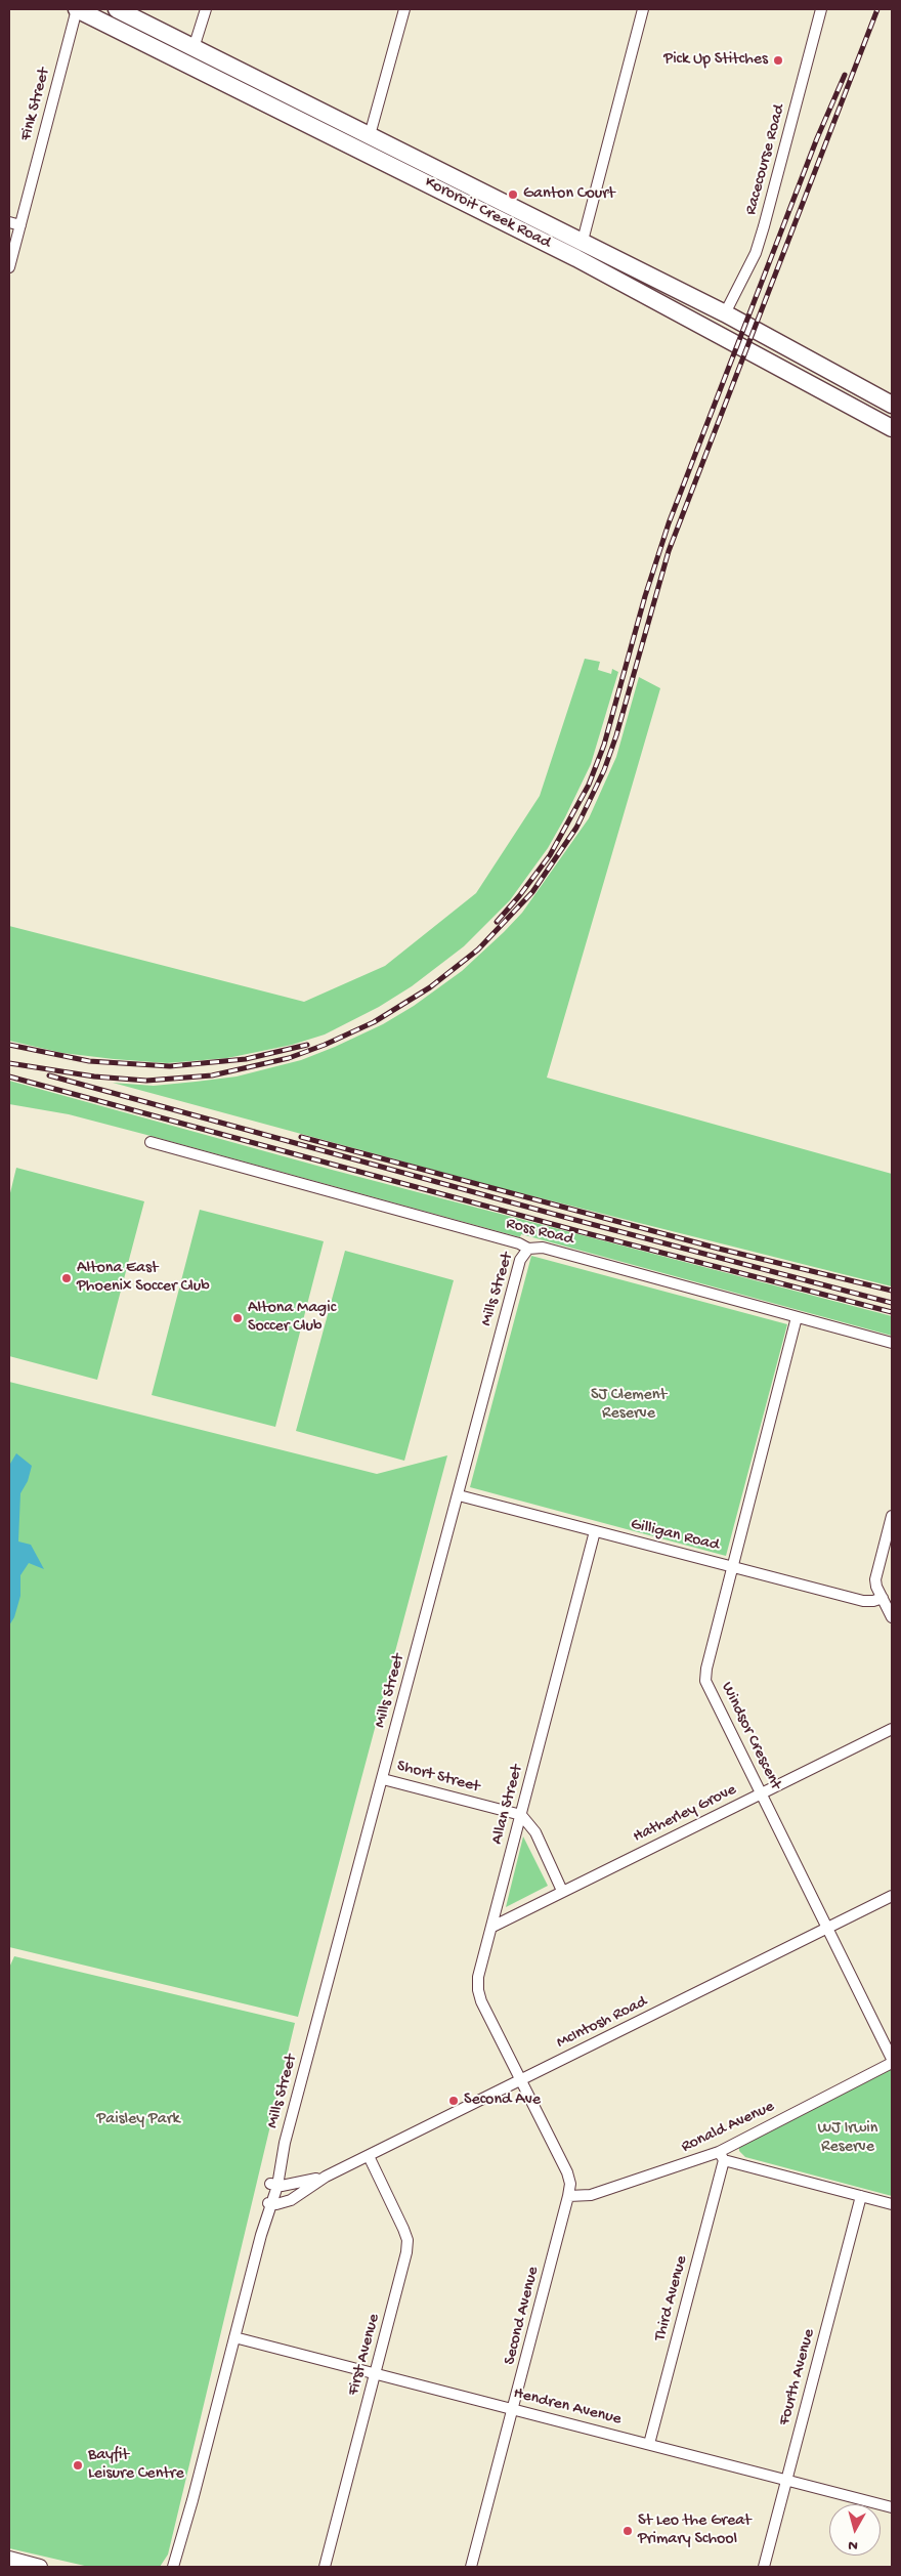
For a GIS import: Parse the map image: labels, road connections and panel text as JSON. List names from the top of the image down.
{
  "streets": {
    "main road": ["Kororoit Creek Road"],
    "street": [
      "Fink Street",
      "Racecourse Road",
      "Ross Road",
      "Mills Street",
      "Gilligan Road",
      "Windsor Crescent",
      "Short Street",
      "Allan Street",
      "Hatherley Grove",
      "McIntosh Road",
      "Ronald Avenue",
      "Third Avenue",
      "Second Avenue",
      "First Avenue",
      "Fourth Avenue",
      "Hendren Avenue"
    ]
  },
  "crossings": [
    ["Fink Street", "Kororoit Creek Road"],
    ["Racecourse Road", "Kororoit Creek Road"],
    ["Ross Road", "Mills Street"],
    ["Ross Road", "Windsor Crescent"],
    ["Mills Street", "Gilligan Road"],
    ["Mills Street", "Short Street"],
    ["Mills Street", "McIntosh Road"],
    ["Mills Street", "Hendren Avenue"],
    ["Gilligan Road", "Windsor Crescent"],
    ["Gilligan Road", "Allan Street"],
    ["Windsor Crescent", "Hatherley Grove"],
    ["Windsor Crescent", "McIntosh Road"],
    ["Short Street", "Allan Street"],
    ["Allan Street", "Hatherley Grove"],
    ["Allan Street", "McIntosh Road"],
    ["Allan Street", "Second Avenue"],
    ["McIntosh Road", "Second Avenue"],
    ["McIntosh Road", "First Avenue"],
    ["Ronald Avenue", "Third Avenue"],
    ["Ronald Avenue", "Second Avenue"],
    ["Third Avenue", "Hendren Avenue"],
    ["Second Avenue", "Hendren Avenue"],
    ["First Avenue", "Hendren Avenue"],
    ["Fourth Avenue", "Hendren Avenue"]
  ],
  "parks": ["SJ Clement Reserve", "Paisley Park", "WJ Irwin Reserve"],
  "places": [
    "Pick Up Stitches",
    "Ganton Court",
    "Altona East Phoenix Soccer Club",
    "Altona Magic Soccer Club",
    "Second Ave",
    "Bayfit Leisure Centre",
    "St Leo the Great Primary School"
  ],
  "north": "bottom"
}
